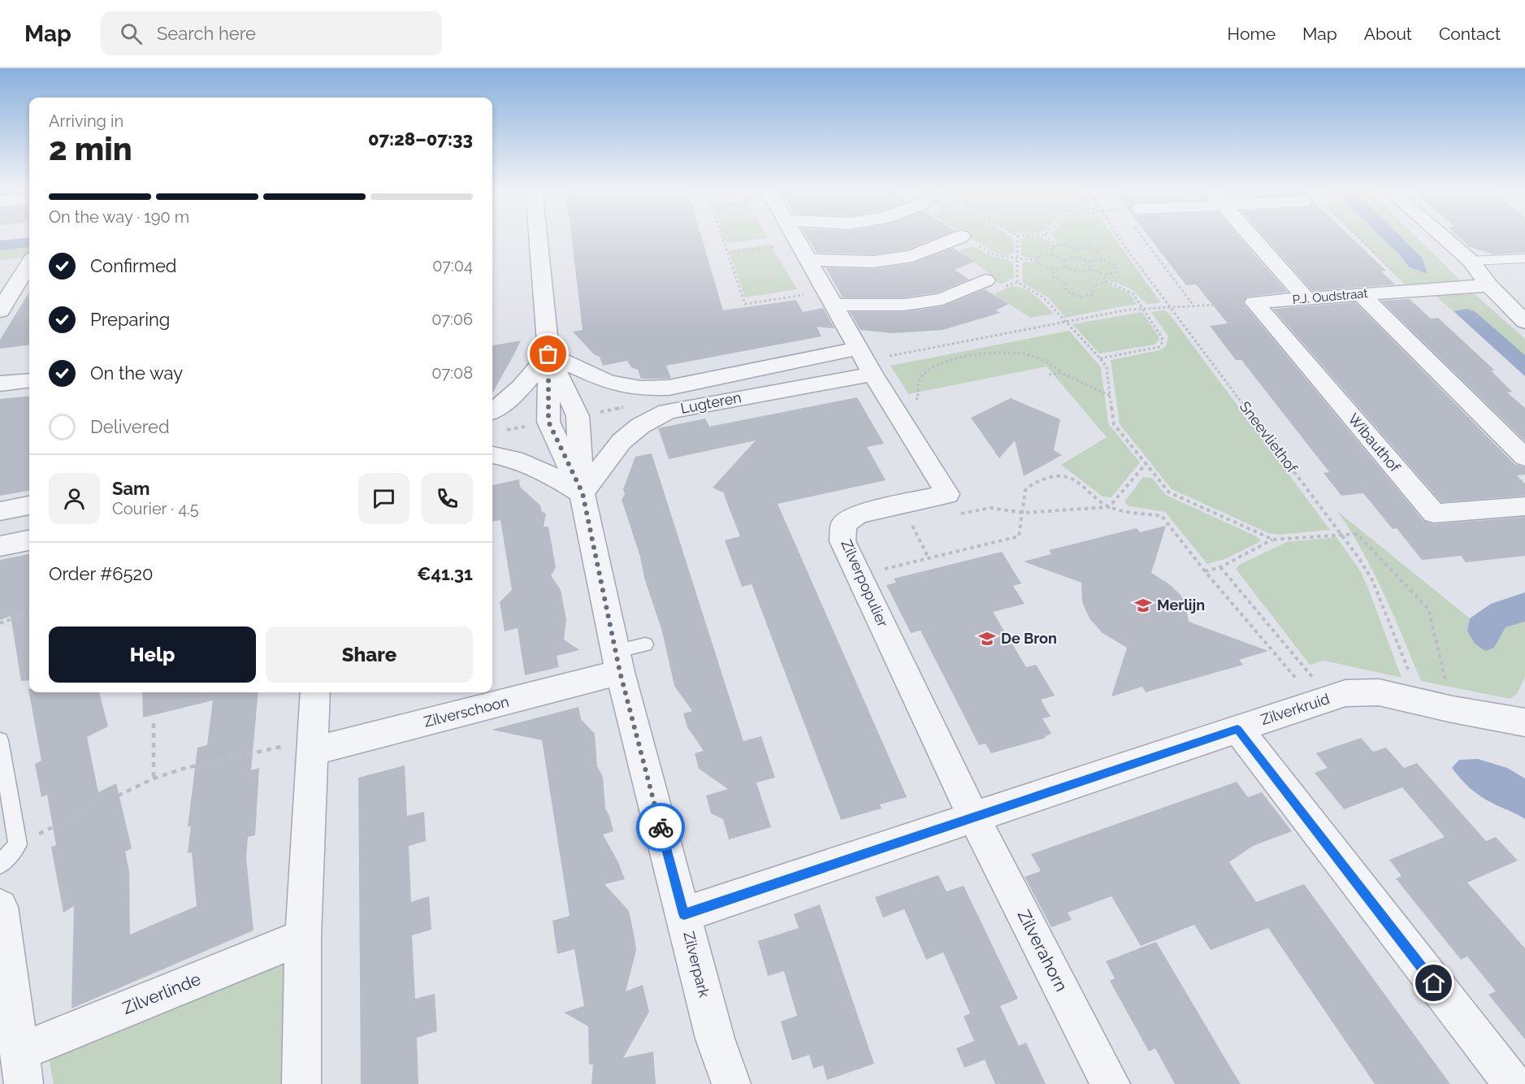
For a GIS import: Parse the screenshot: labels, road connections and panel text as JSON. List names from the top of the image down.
{
  "streets": {
    "street": [
      "P.J. Oudstraat",
      "Lugteren",
      "Wibauthof",
      "Zilverpopulier",
      "Zilverkruid",
      "Zilverschoon",
      "Zilverahorn",
      "Zilverpark",
      "Zilverlinde"
    ],
    "path": ["Sneevliethof"]
  },
  "crossings": [
    ["P.J. Oudstraat", "Wibauthof"],
    ["Lugteren", "Zilverpopulier"],
    ["Lugteren", "Zilverpark"],
    ["Sneevliethof", "Zilverkruid"],
    ["Zilverpopulier", "Zilverkruid"],
    ["Zilverpopulier", "Zilverahorn"],
    ["Zilverkruid", "Zilverahorn"],
    ["Zilverkruid", "Zilverpark"],
    ["Zilverschoon", "Zilverpark"]
  ],
  "places": {
    "school or university": ["Merlijn", "De Bron"]
  },
  "page": {
    "header": "Map",
    "search": "Search here",
    "nav": [
      "Home",
      "Map",
      "About",
      "Contact"
    ],
    "heading": ["2 min", "Arriving in", "07:28–07:33"],
    "panel": [
      "Sam",
      "Courier · 4.5",
      "Order #6520",
      "€41.31"
    ],
    "bar": "On the way · 190 m",
    "list": [
      ["Confirmed", "07:04"],
      ["Preparing", "07:06"],
      ["On the way", "07:08"],
      "Delivered"
    ],
    "buttons": ["Help", "Share"]
  }
}
